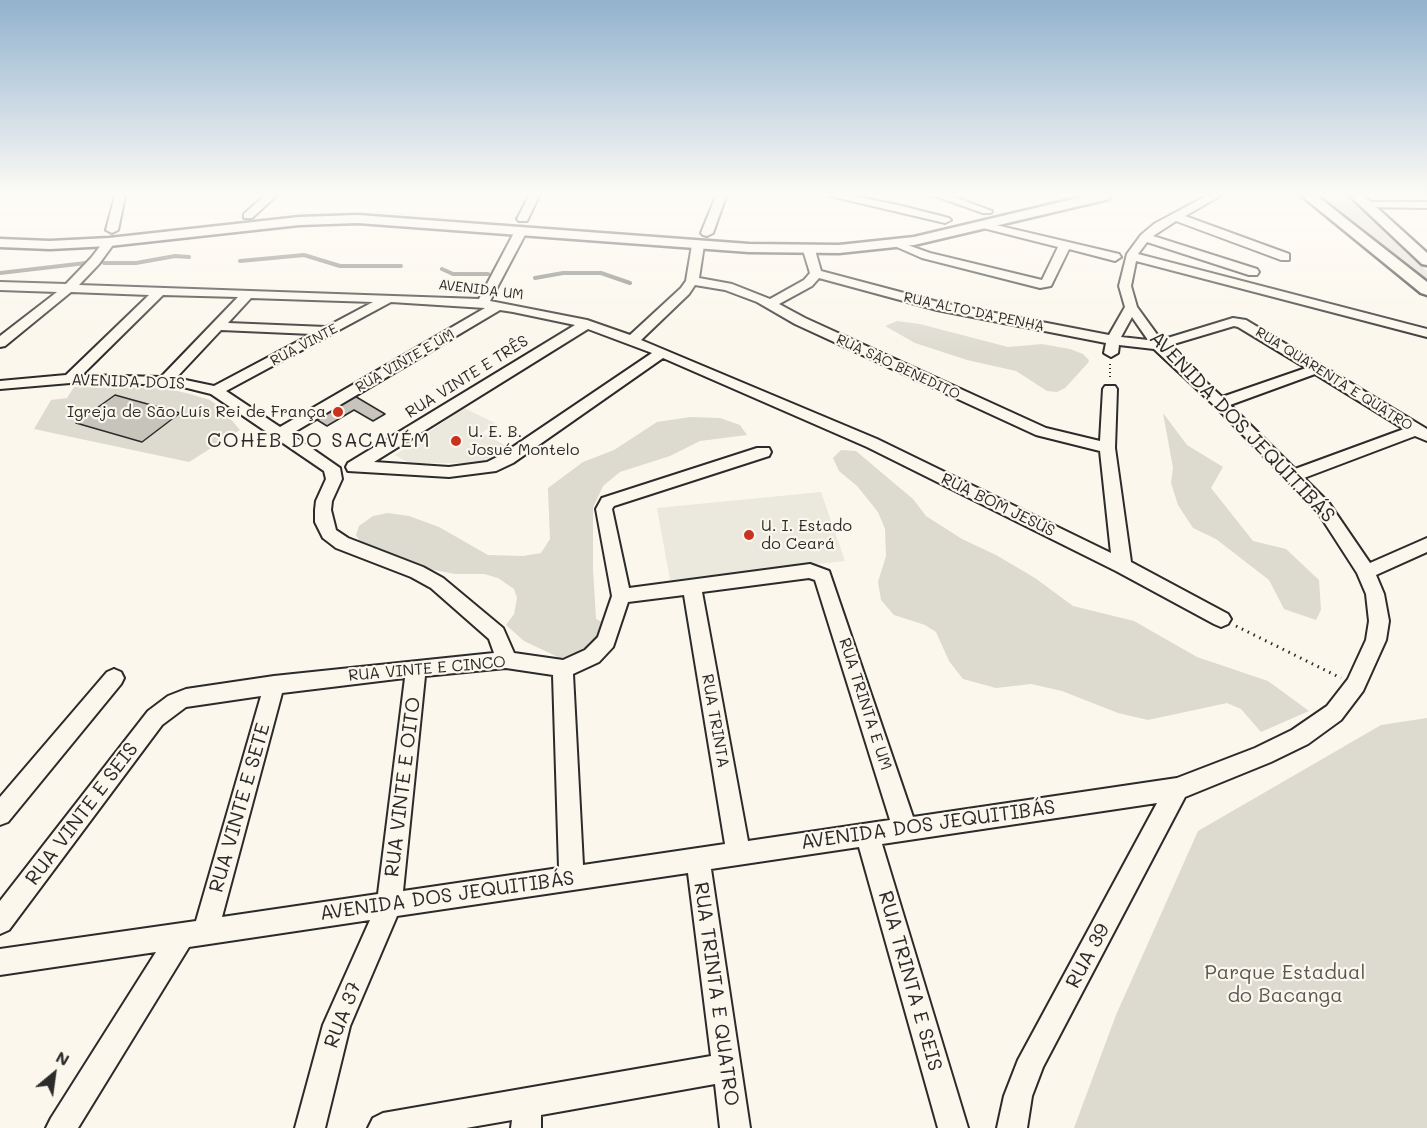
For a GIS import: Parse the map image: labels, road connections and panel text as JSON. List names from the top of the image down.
{
  "streets": {
    "street": [
      "AVENIDA UM",
      "RUA ALTO DA PENHA",
      "RUA VINTE",
      "RUA VINTE E UM",
      "RUA SÃO BENEDITO",
      "RUA VINTE E TRÊS",
      "RUA QUARENTA E QUATRO",
      "AVENIDA DOIS",
      "AVENIDA DOS JEQUITIBÁS",
      "RUA BOM JESUS",
      "RUA VINTE E CINCO",
      "RUA TRINTA E UM",
      "RUA TRINTA",
      "RUA VINTE E OITO",
      "RUA VINTE E SETE",
      "RUA VINTE E SEIS",
      "RUA 39",
      "RUA TRINTA E SEIS",
      "RUA TRINTA E QUATRO",
      "RUA 37"
    ]
  },
  "crossings": [
    ["AVENIDA UM", "RUA VINTE"],
    ["AVENIDA UM", "RUA VINTE E UM"],
    ["AVENIDA UM", "RUA VINTE E TRÊS"],
    ["AVENIDA UM", "RUA BOM JESUS"],
    ["RUA ALTO DA PENHA", "RUA QUARENTA E QUATRO"],
    ["RUA ALTO DA PENHA", "AVENIDA DOS JEQUITIBÁS"],
    ["RUA VINTE", "AVENIDA DOIS"],
    ["RUA VINTE E UM", "AVENIDA DOIS"],
    ["RUA VINTE E TRÊS", "AVENIDA DOIS"],
    ["RUA QUARENTA E QUATRO", "AVENIDA DOS JEQUITIBÁS"],
    ["AVENIDA DOS JEQUITIBÁS", "RUA TRINTA E UM"],
    ["AVENIDA DOS JEQUITIBÁS", "RUA TRINTA"],
    ["AVENIDA DOS JEQUITIBÁS", "RUA VINTE E OITO"],
    ["AVENIDA DOS JEQUITIBÁS", "RUA VINTE E SETE"],
    ["AVENIDA DOS JEQUITIBÁS", "RUA 39"],
    ["AVENIDA DOS JEQUITIBÁS", "RUA TRINTA E SEIS"],
    ["AVENIDA DOS JEQUITIBÁS", "RUA TRINTA E QUATRO"],
    ["AVENIDA DOS JEQUITIBÁS", "RUA 37"],
    ["RUA VINTE E CINCO", "RUA VINTE E OITO"],
    ["RUA VINTE E CINCO", "RUA VINTE E SETE"],
    ["RUA VINTE E CINCO", "RUA VINTE E SEIS"],
    ["RUA TRINTA E UM", "RUA TRINTA"],
    ["RUA VINTE E OITO", "RUA 37"]
  ],
  "districts": ["COHEB DO SACAVÉM"],
  "parks": ["Parque Estadual do Bacanga"],
  "places": ["Igreja de São Luís Rei de França", "U. E. B. Josué Montelo", "U. I. Estado do Ceará"],
  "north": "top right"
}
